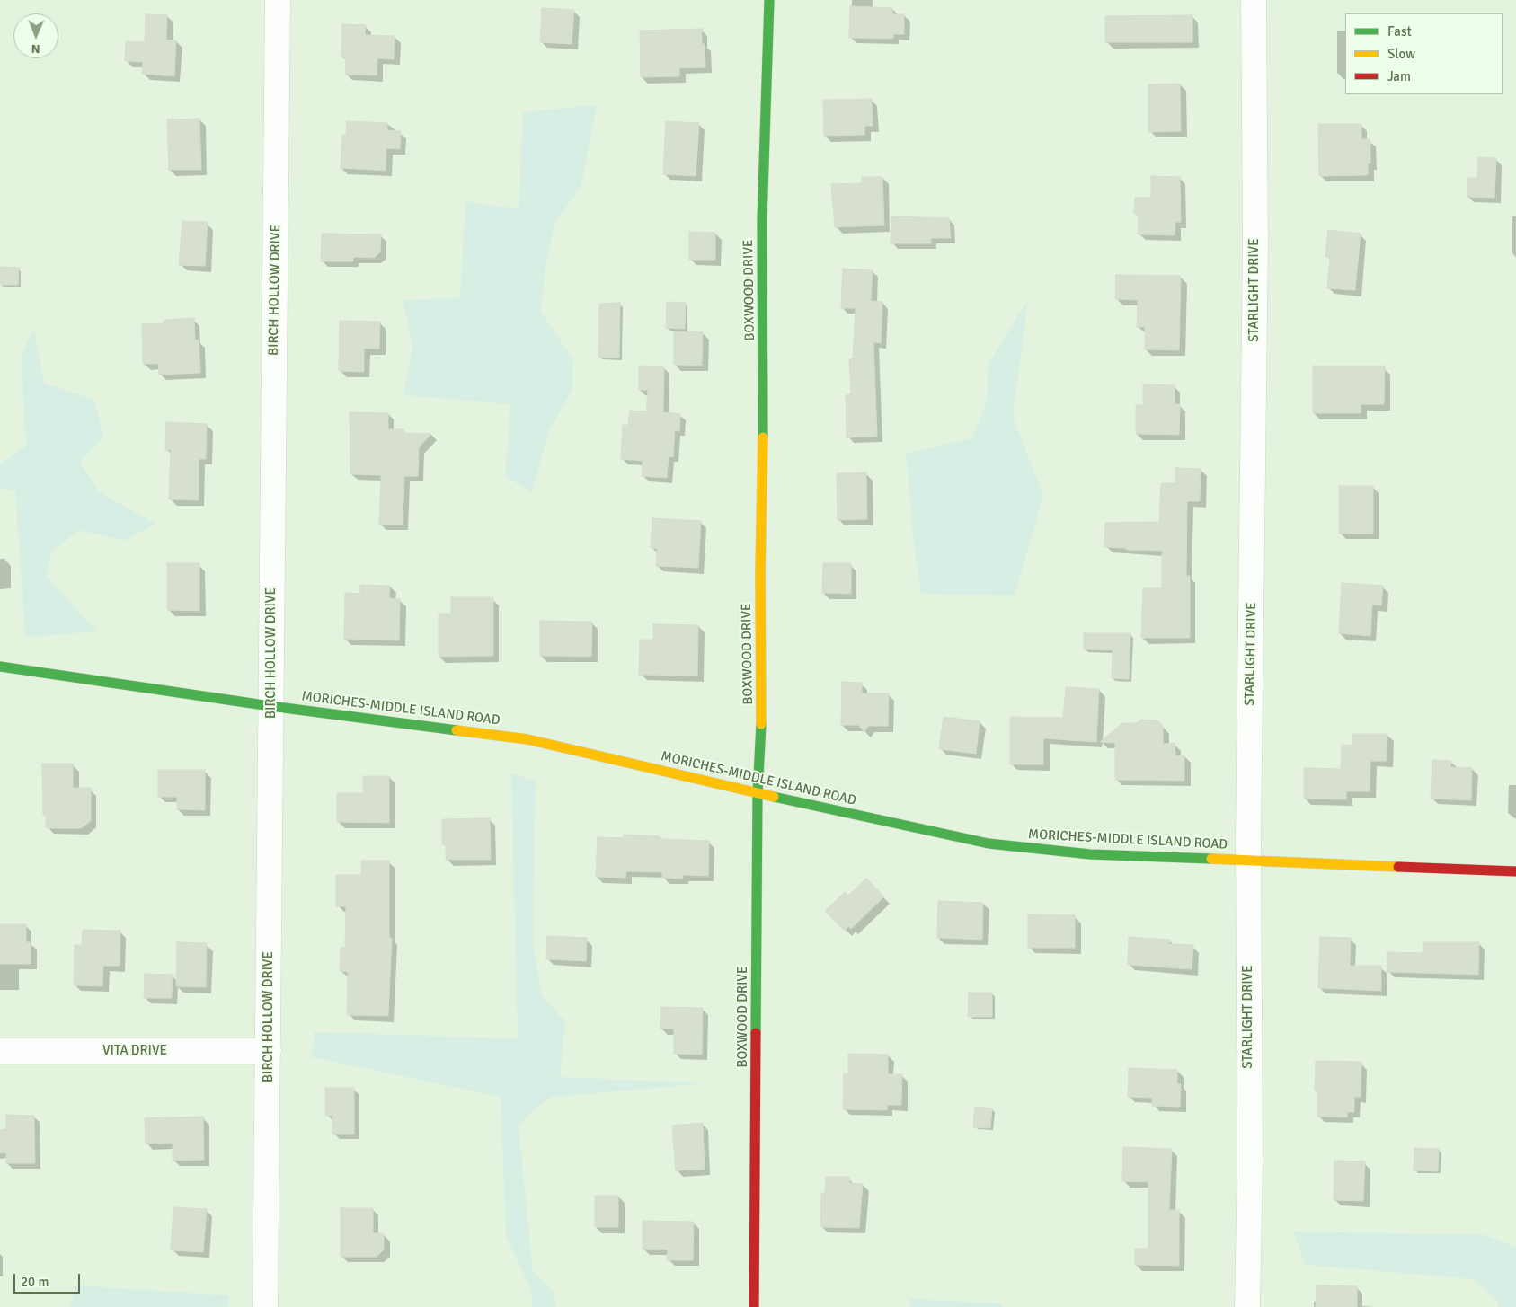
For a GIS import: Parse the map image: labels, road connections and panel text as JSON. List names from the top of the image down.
{
  "streets": {
    "main road": ["BOXWOOD DRIVE", "MORICHES-MIDDLE ISLAND ROAD"],
    "street": ["BIRCH HOLLOW DRIVE", "STARLIGHT DRIVE", "VITA DRIVE"]
  },
  "crossings": [
    ["BIRCH HOLLOW DRIVE", "MORICHES-MIDDLE ISLAND ROAD"],
    ["BIRCH HOLLOW DRIVE", "VITA DRIVE"],
    ["BOXWOOD DRIVE", "MORICHES-MIDDLE ISLAND ROAD"],
    ["STARLIGHT DRIVE", "MORICHES-MIDDLE ISLAND ROAD"]
  ],
  "legend": ["Fast", "Slow", "Jam"],
  "scale_bar": "20 m",
  "north": "bottom"
}
